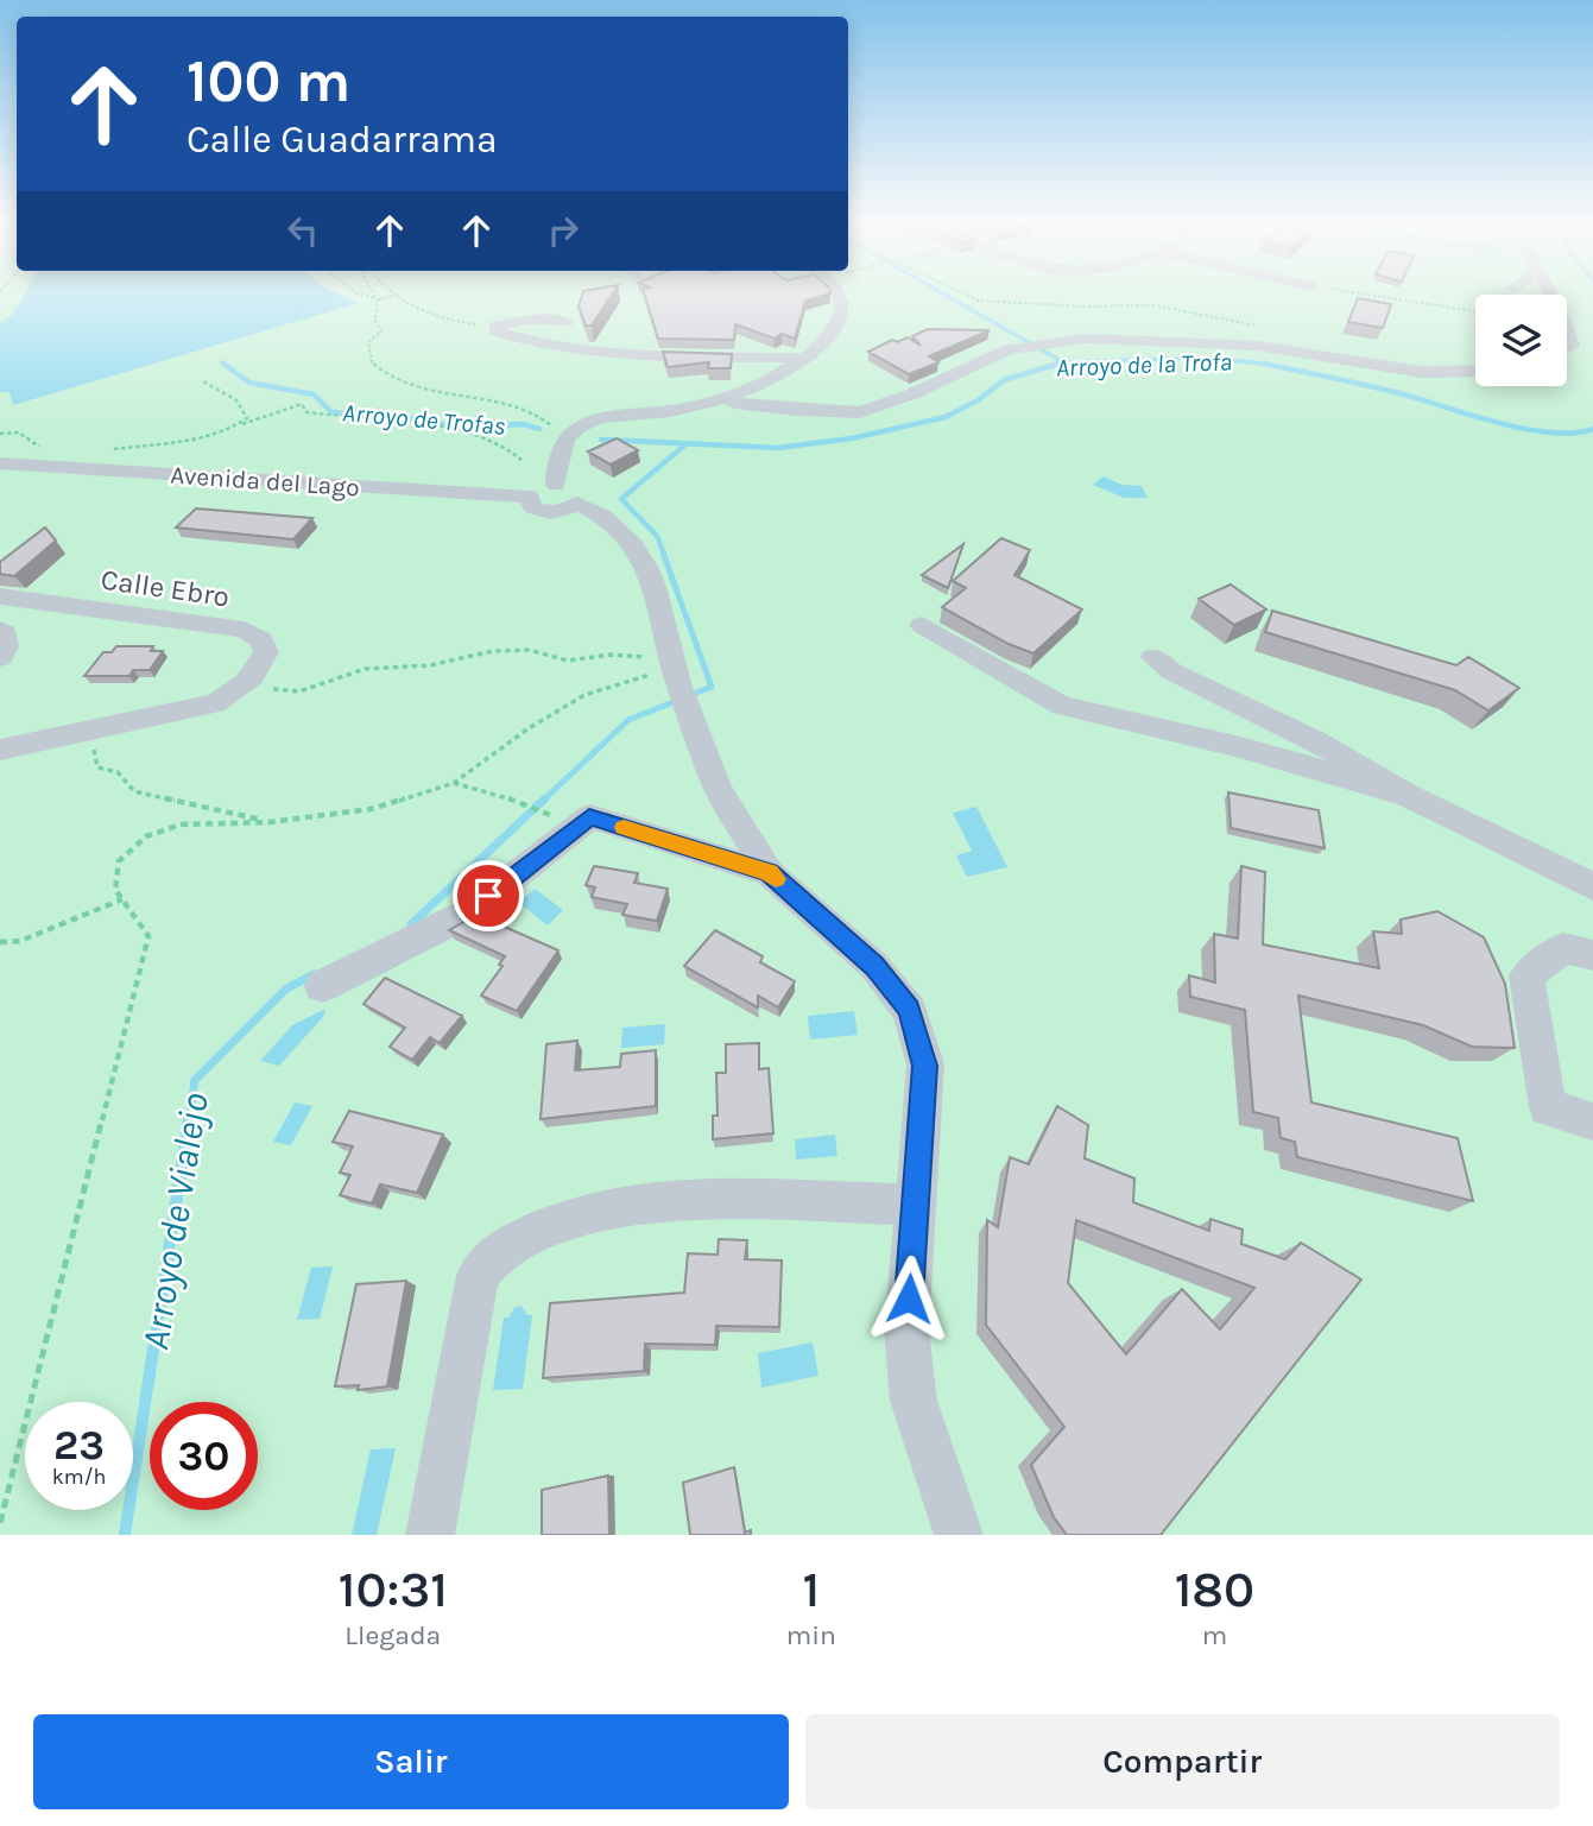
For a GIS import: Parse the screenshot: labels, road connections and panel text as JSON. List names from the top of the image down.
{
  "streets": {
    "street": ["Avenida del Lago", "Calle Ebro"]
  },
  "water": ["Arroyo de la Trofa", "Arroyo de Trofas", "Arroyo de Vialejo"],
  "page": {
    "turn": ["100 m", "Calle Guadarrama"],
    "speed": "23 km/h",
    "limit": "30",
    "eta": [
      "10:31",
      "Llegada",
      "1",
      "min",
      "180",
      "m"
    ],
    "buttons": ["Salir", "Compartir"]
  }
}
